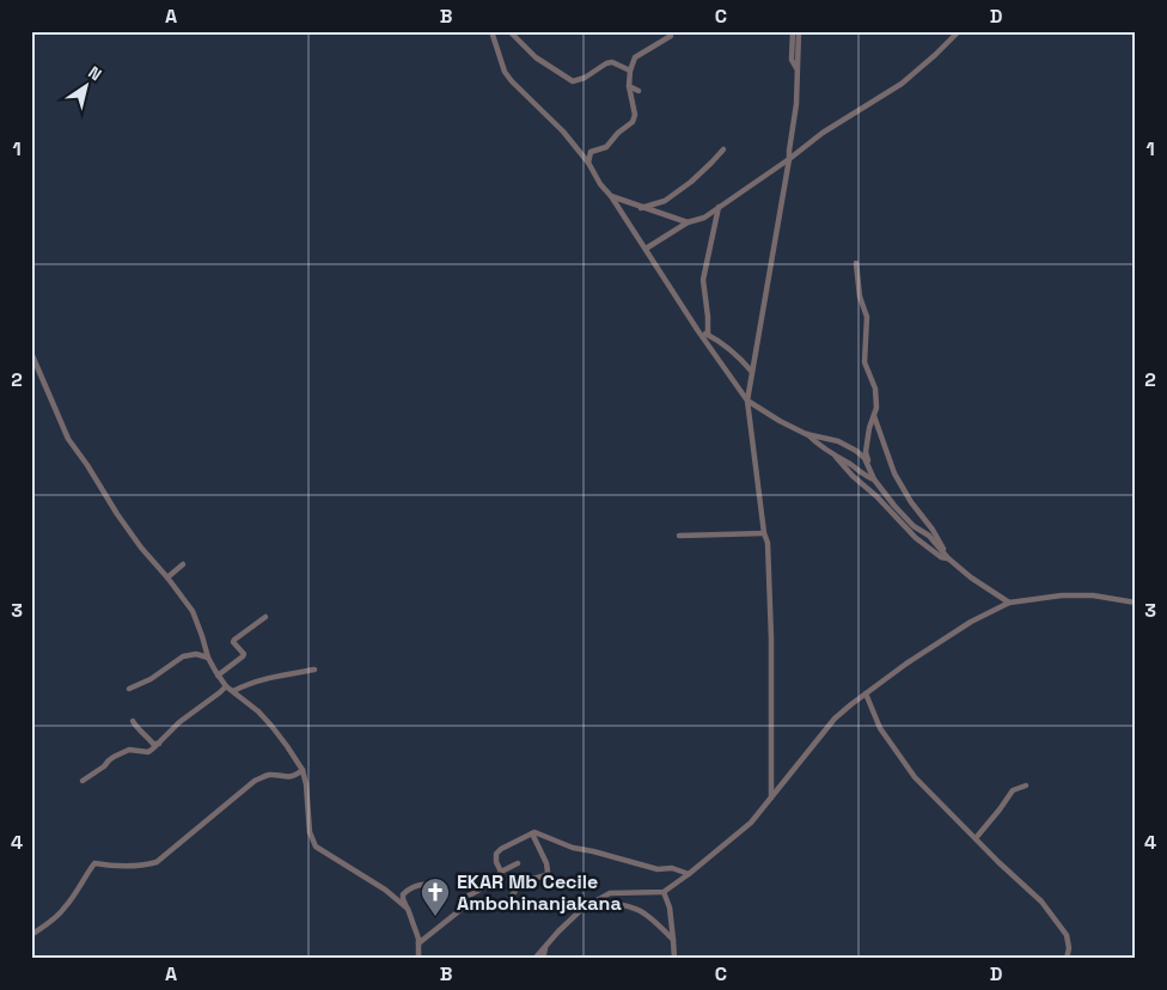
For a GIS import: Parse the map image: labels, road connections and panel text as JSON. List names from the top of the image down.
{
  "places": {
    "church": ["EKAR Mb Cecile Ambohinanjakana"]
  },
  "north": "top right",
  "grid": {
    "columns": [
      "A",
      "B",
      "C",
      "D"
    ],
    "rows": [
      "1",
      "2",
      "3",
      "4"
    ]
  }
}
